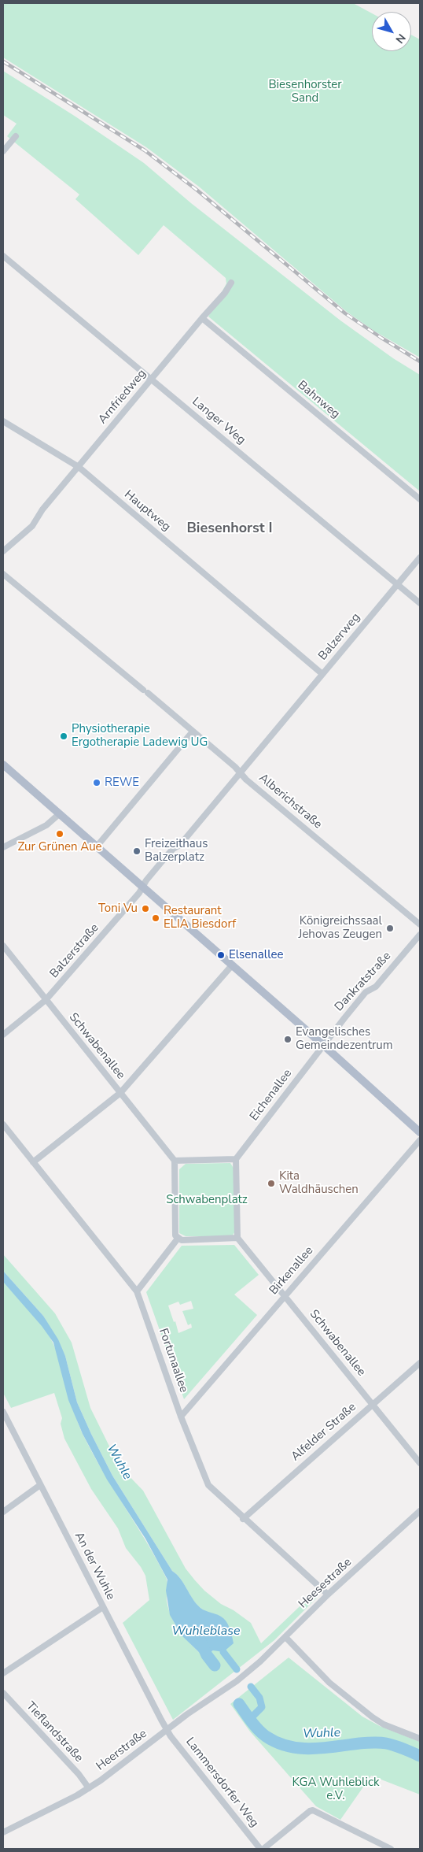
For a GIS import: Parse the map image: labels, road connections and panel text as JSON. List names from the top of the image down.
{
  "streets": {
    "street": [
      "Arnfriedweg",
      "Bahnweg",
      "Langer Weg",
      "Hauptweg",
      "Balzerweg",
      "Alberichstraße",
      "Balzerstraße",
      "Dankratstraße",
      "Schwabenallee",
      "Eichenallee",
      "Birkenallee",
      "Fortunaallee",
      "Alfelder Straße",
      "An der Wuhle",
      "Heesestraße",
      "Tieflandstraße",
      "Heerstraße",
      "Lammersdorfer Weg"
    ]
  },
  "crossings": [
    ["Arnfriedweg", "Bahnweg"],
    ["Arnfriedweg", "Langer Weg"],
    ["Arnfriedweg", "Hauptweg"],
    ["Langer Weg", "Balzerweg"],
    ["Hauptweg", "Balzerweg"],
    ["Balzerweg", "Balzerstraße"],
    ["Alberichstraße", "Balzerstraße"],
    ["Balzerstraße", "Schwabenallee"],
    ["Dankratstraße", "Eichenallee"],
    ["Schwabenallee", "Birkenallee"],
    ["Schwabenallee", "Alfelder Straße"],
    ["Birkenallee", "Fortunaallee"],
    ["Fortunaallee", "Alfelder Straße"],
    ["Fortunaallee", "Heesestraße"],
    ["An der Wuhle", "Heerstraße"],
    ["An der Wuhle", "Lammersdorfer Weg"],
    ["Heesestraße", "Heerstraße"],
    ["Tieflandstraße", "Heerstraße"],
    ["Heerstraße", "Lammersdorfer Weg"]
  ],
  "districts": ["Biesenhorst I"],
  "water": ["Wuhle", "Wuhleblase"],
  "parks": ["Biesenhorster Sand", "Schwabenplatz", "KGA Wuhleblick e.V."],
  "places": [
    "Physiotherapie Ergotherapie Ladewig UG",
    "REWE",
    "Zur Grünen Aue",
    "Freizeithaus Balzerplatz",
    "Toni Vu",
    "Restaurant ELIA Biesdorf",
    "Königreichssaal Jehovas Zeugen",
    "Elsenallee",
    "Evangelisches Gemeindezentrum",
    "Kita Waldhäuschen"
  ],
  "north": "bottom right"
}
